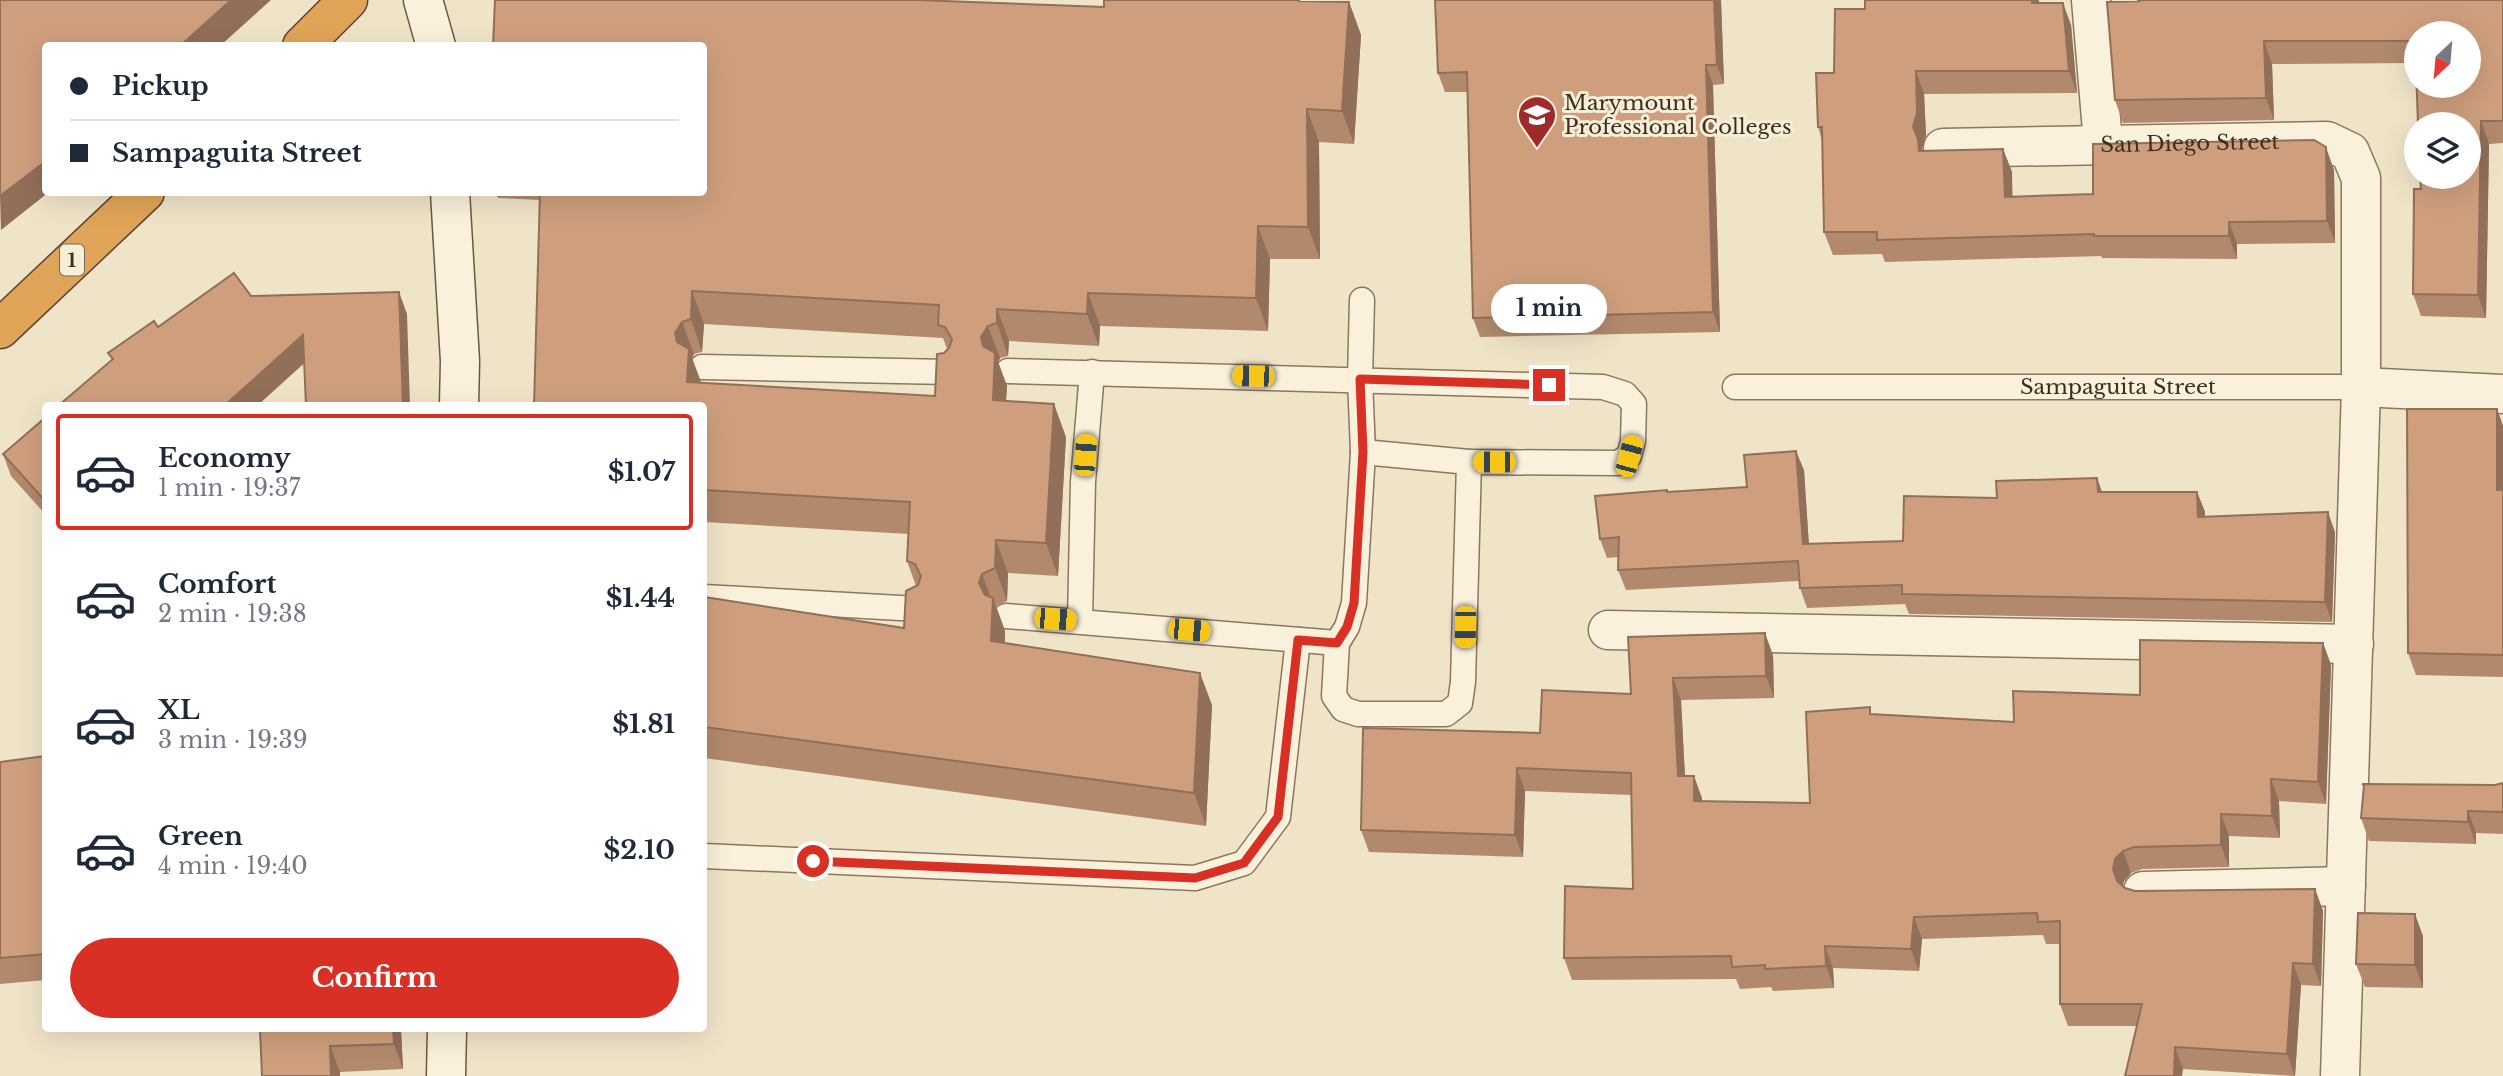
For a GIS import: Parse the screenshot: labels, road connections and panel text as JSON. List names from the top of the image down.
{
  "streets": {
    "highway": ["1"],
    "street": ["San Diego Street", "Sampaguita Street"]
  },
  "crossings": [
    ["San Diego Street", "Sampaguita Street"]
  ],
  "places": {
    "school or university": ["Marymount Professional Colleges"]
  },
  "north": "bottom left",
  "page": {
    "banner": ["Pickup", "Sampaguita Street"],
    "bubble": "1 min",
    "list": [
      {
        "name": "Economy",
        "note": "1 min · 19:37",
        "value": "$1.07"
      },
      {
        "name": "Comfort",
        "note": "2 min · 19:38",
        "value": "$1.44"
      },
      {
        "name": "XL",
        "note": "3 min · 19:39",
        "value": "$1.81"
      },
      {
        "name": "Green",
        "note": "4 min · 19:40",
        "value": "$2.10"
      }
    ],
    "buttons": "Confirm"
  }
}
